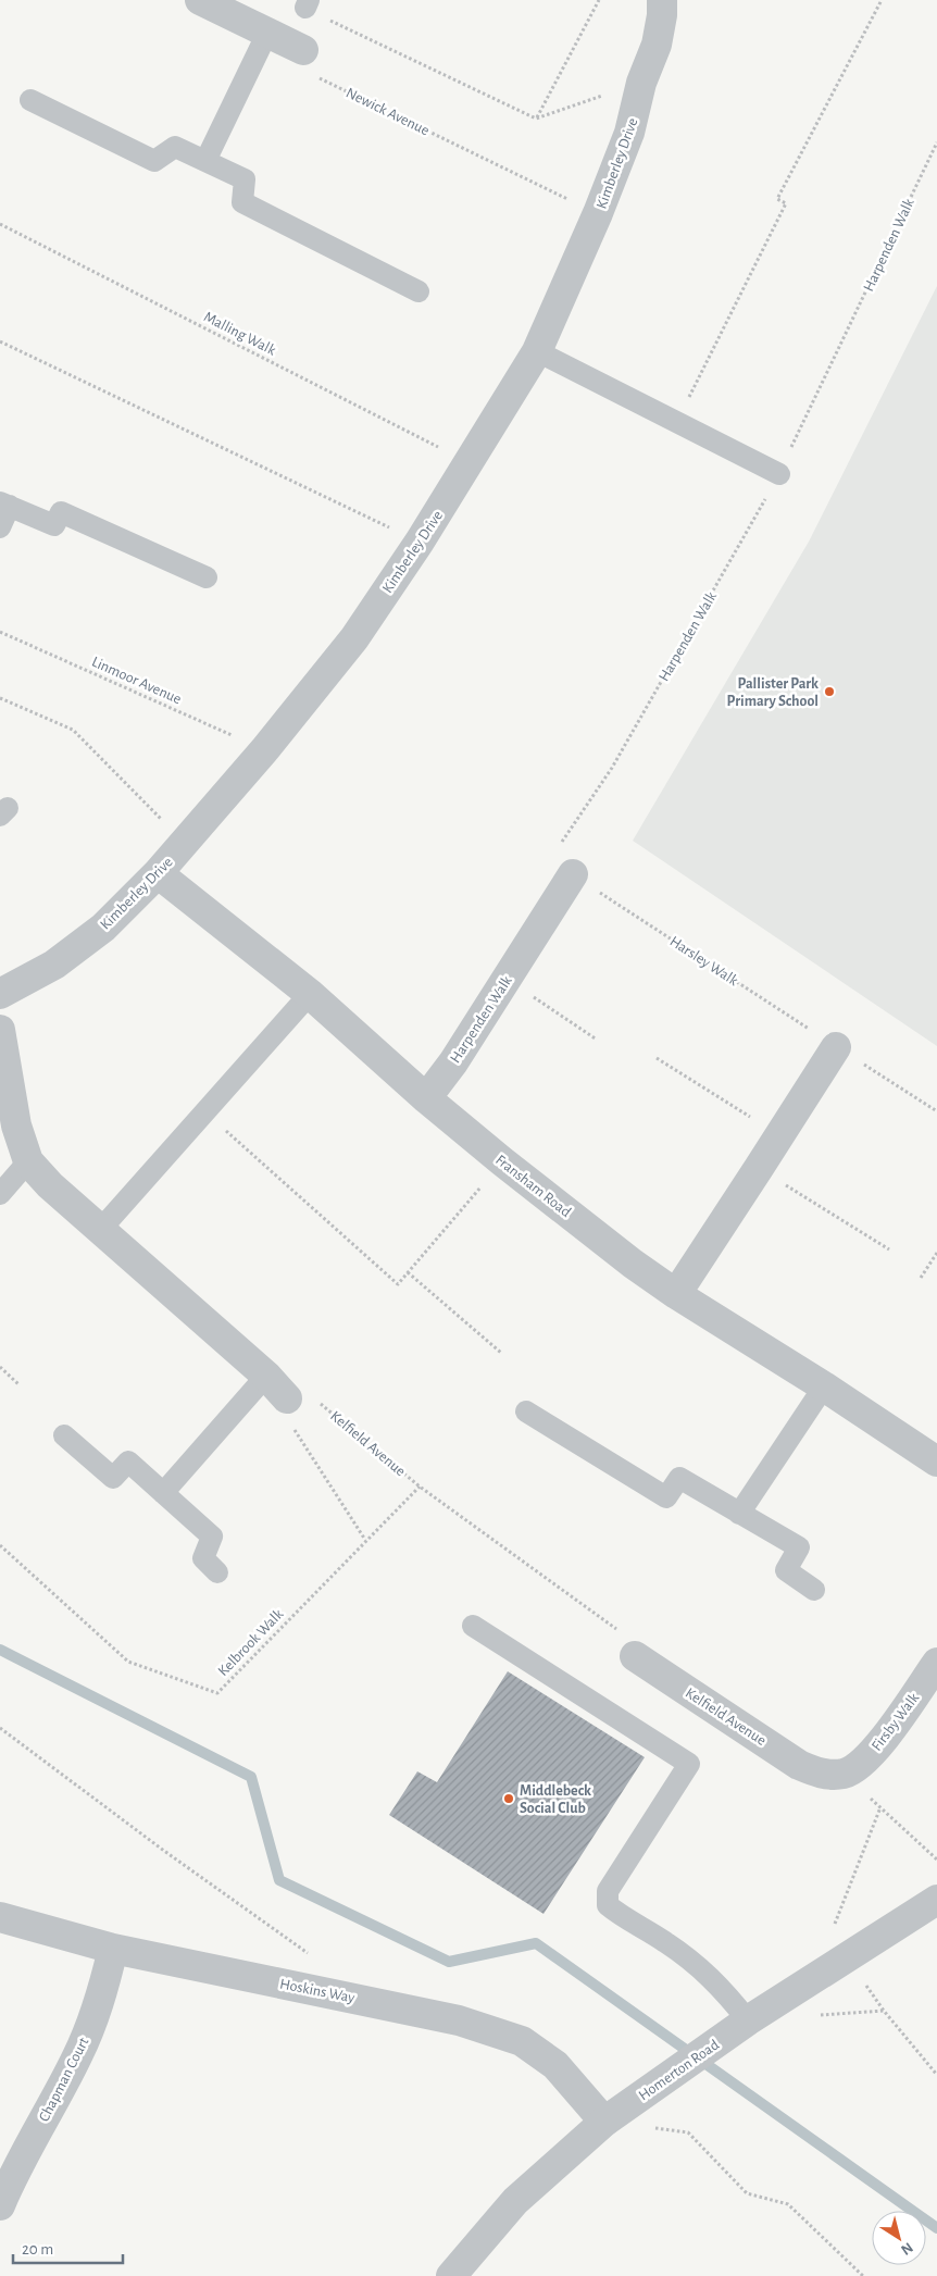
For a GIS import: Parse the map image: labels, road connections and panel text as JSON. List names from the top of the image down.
{
  "streets": {
    "street": [
      "Kimberley Drive",
      "Harpenden Walk",
      "Fransham Road",
      "Kelfield Avenue",
      "Firsby Walk",
      "Hoskins Way",
      "Homerton Road",
      "Chapman Court"
    ],
    "path": [
      "Newick Avenue",
      "Malling Walk",
      "Linmoor Avenue",
      "Harsley Walk",
      "Kelbrook Walk"
    ]
  },
  "crossings": [
    ["Newick Avenue", "Kimberley Drive"],
    ["Kimberley Drive", "Malling Walk"],
    ["Kimberley Drive", "Linmoor Avenue"],
    ["Kimberley Drive", "Fransham Road"],
    ["Harpenden Walk", "Harsley Walk"],
    ["Harpenden Walk", "Fransham Road"],
    ["Kelfield Avenue", "Kelbrook Walk"],
    ["Kelfield Avenue", "Firsby Walk"],
    ["Hoskins Way", "Homerton Road"],
    ["Hoskins Way", "Chapman Court"]
  ],
  "places": ["Pallister Park Primary School", "Middlebeck Social Club"],
  "scale_bar": "20 m",
  "north": "bottom right"
}
